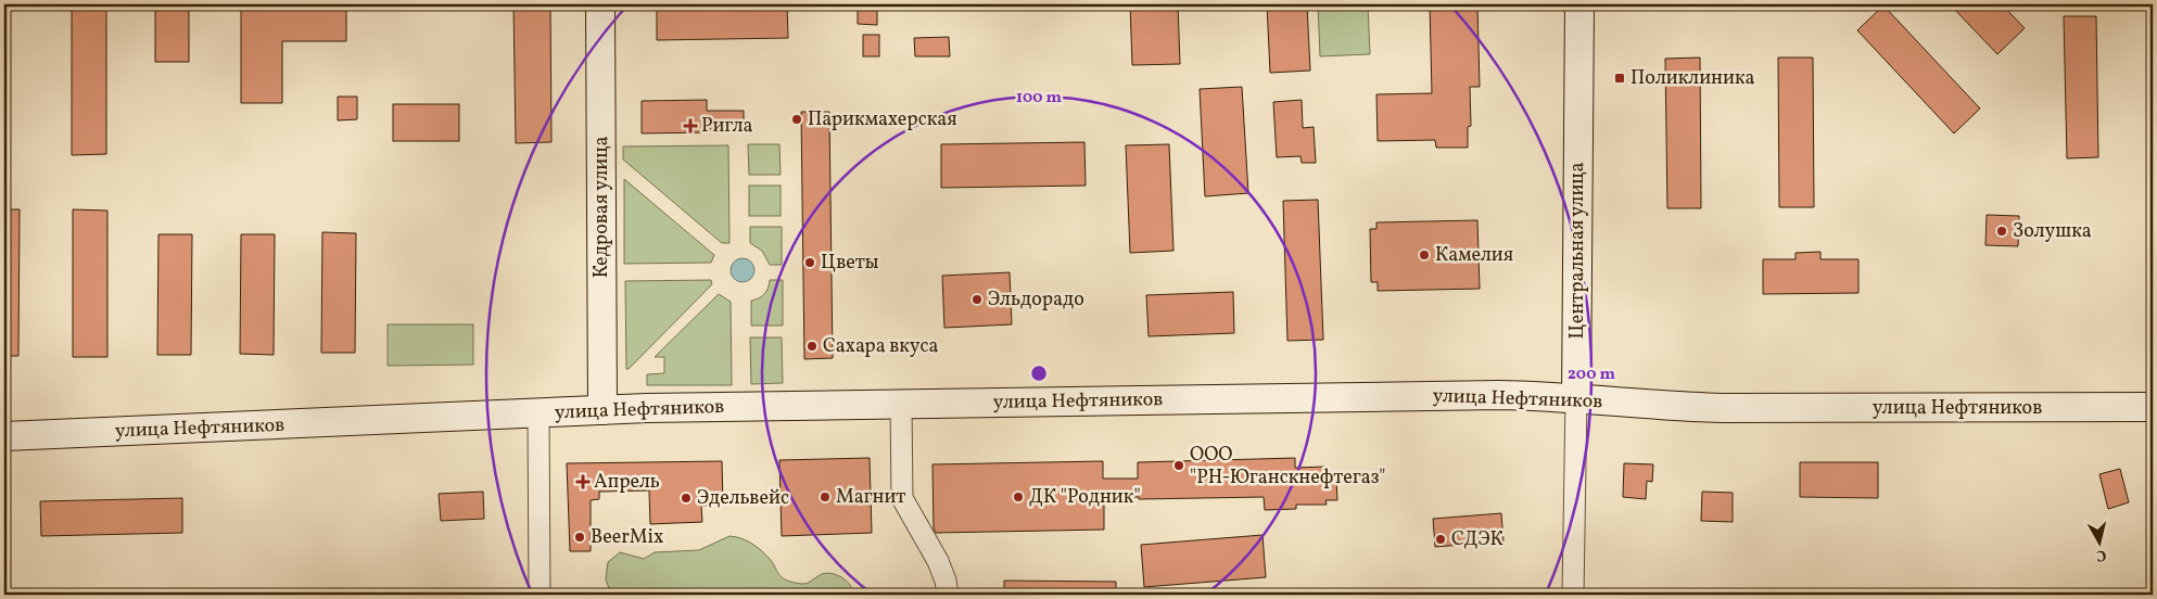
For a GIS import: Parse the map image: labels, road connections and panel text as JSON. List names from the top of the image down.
{
  "streets": {
    "street": ["Кедровая улица", "Центральная улица", "улица Нефтяников"]
  },
  "crossings": [
    ["Кедровая улица", "улица Нефтяников"],
    ["Центральная улица", "улица Нефтяников"]
  ],
  "places": {
    "transit": ["Поликлиника"],
    "other": [
      "Парикмахерская",
      "Золушка",
      "Камелия",
      "Цветы",
      "Эльдорадо",
      "Сахара вкуса",
      "ООО \"РН-Юганскнефтегаз\"",
      "Магнит",
      "ДК \"Родник\"",
      "Эдельвейс",
      "BeerMix",
      "СДЭК"
    ],
    "health": ["Ригла", "Апрель"]
  },
  "north": "bottom",
  "rings": ["100 m", "200 m"]
}
